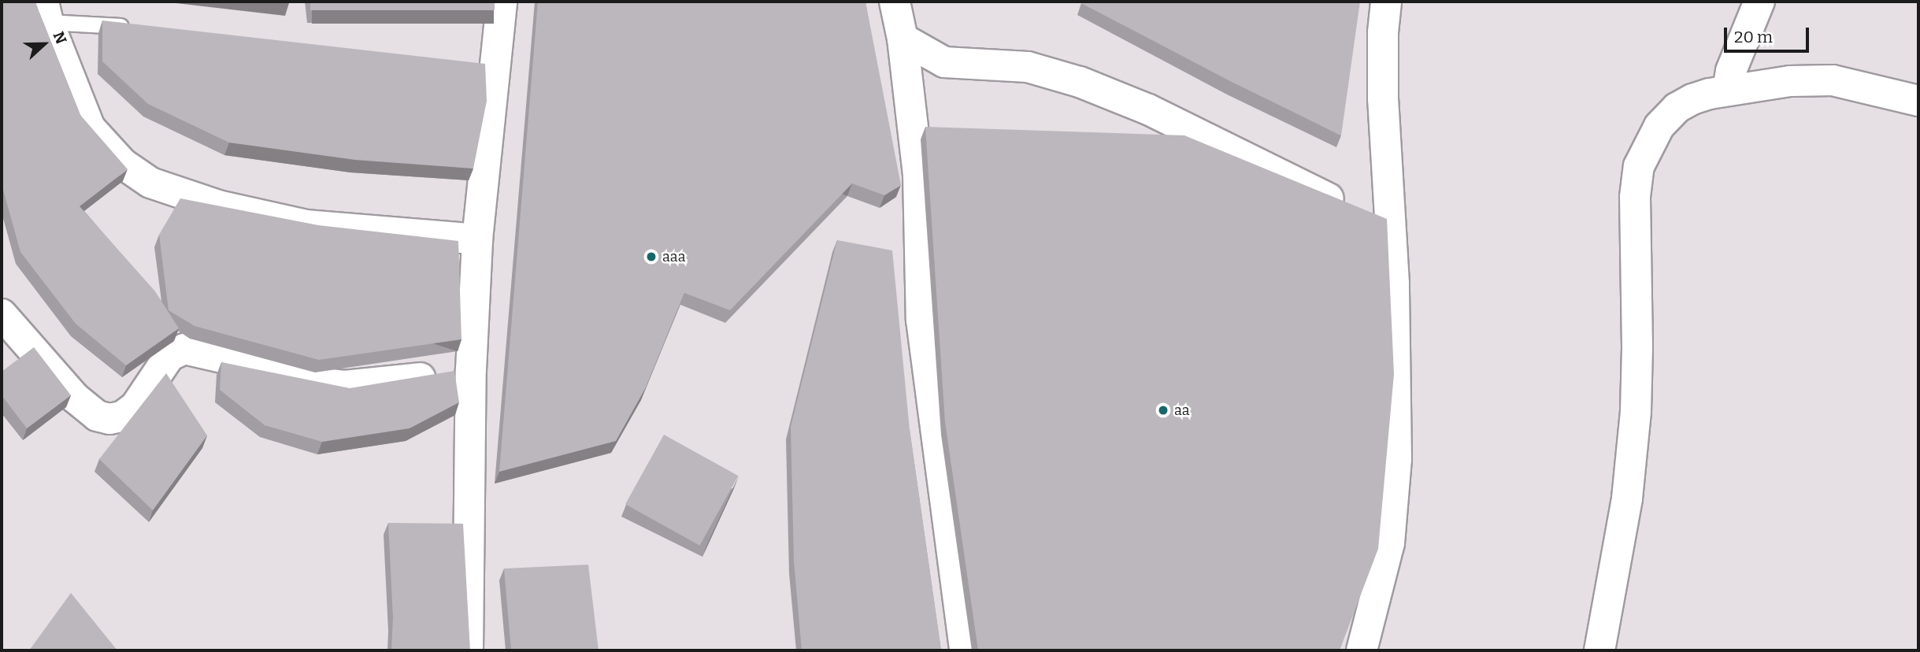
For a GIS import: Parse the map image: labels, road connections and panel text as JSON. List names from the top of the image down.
{
  "places": ["aaa", "aa"],
  "scale_bar": "20 m",
  "north": "right"
}
